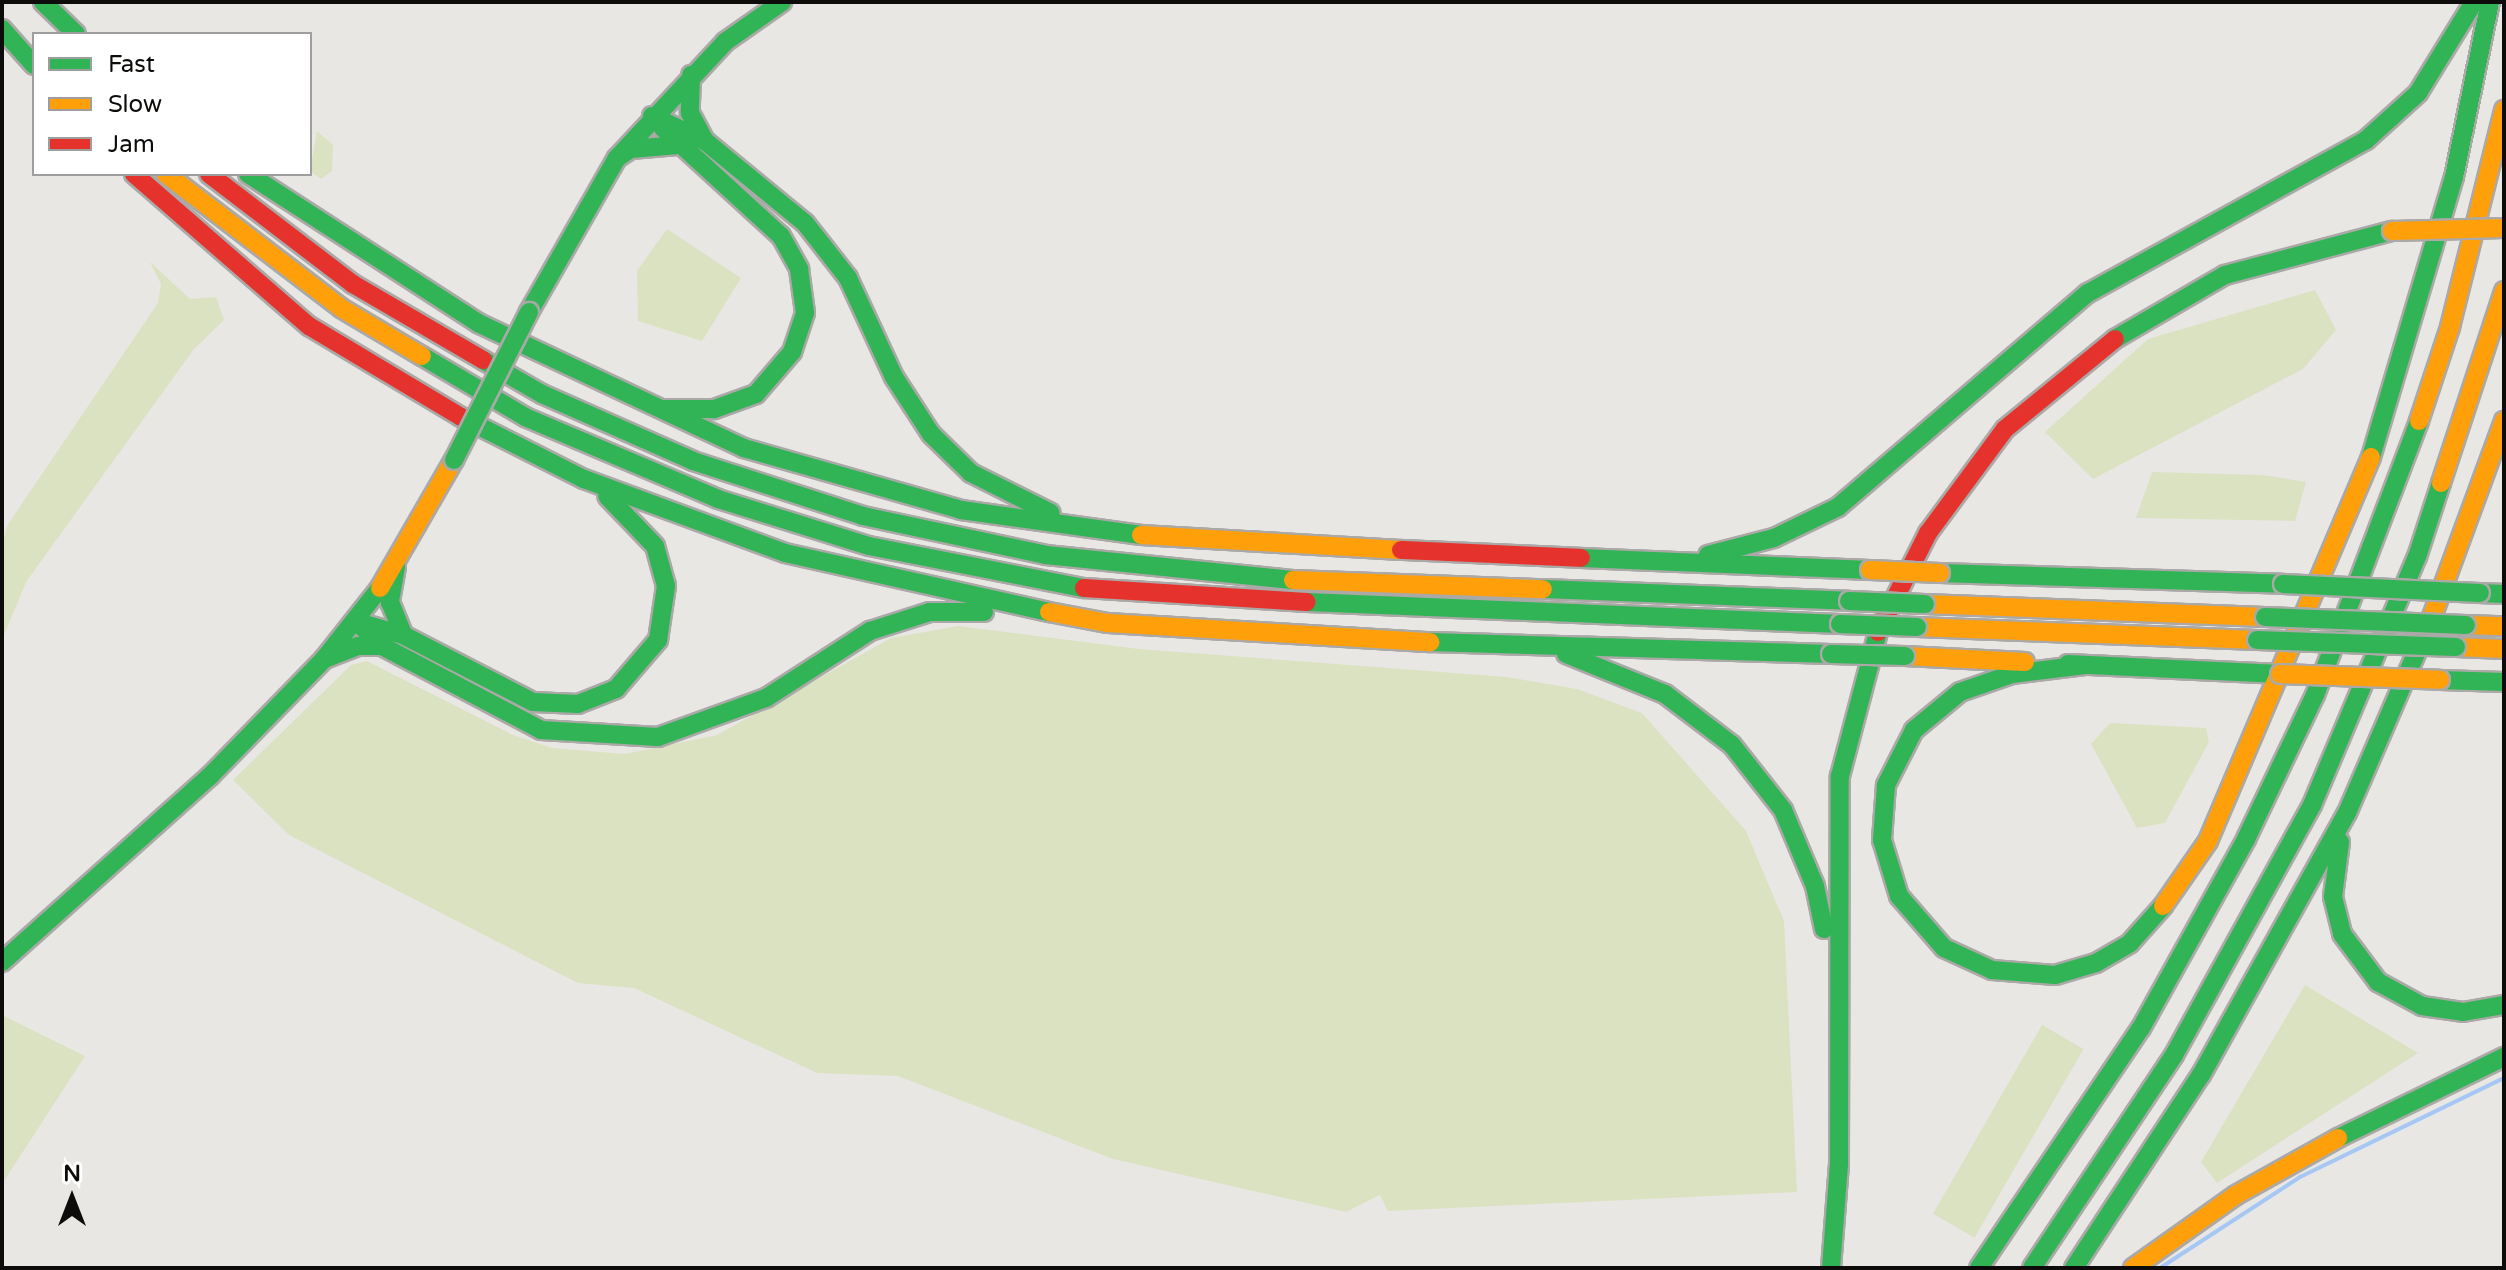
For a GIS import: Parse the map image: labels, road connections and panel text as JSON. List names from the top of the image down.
{
  "legend": ["Fast", "Slow", "Jam"],
  "north": "top"
}
